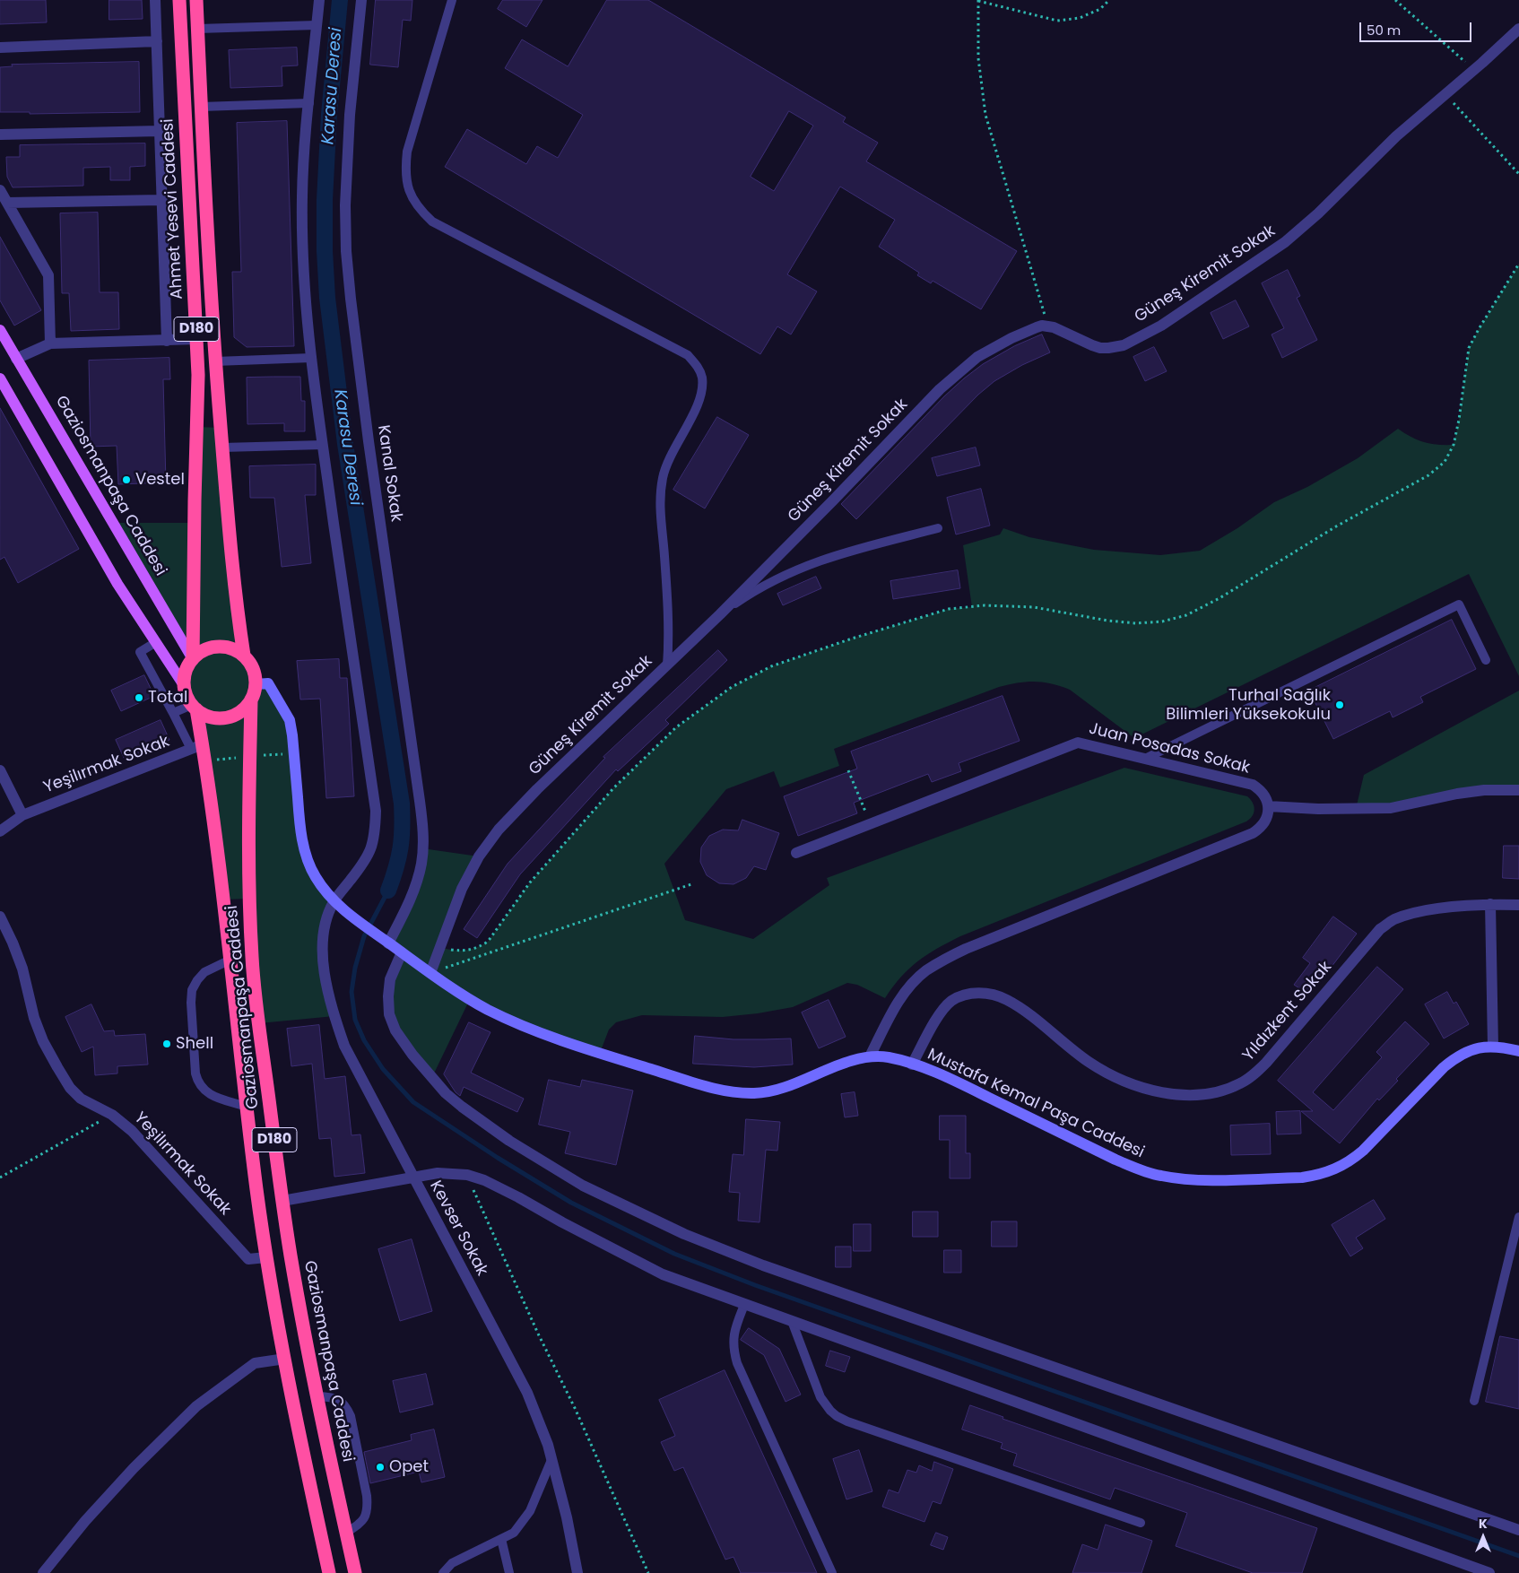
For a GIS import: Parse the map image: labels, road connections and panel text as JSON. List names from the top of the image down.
{
  "streets": {
    "highway": ["Ahmet Yesevi Caddesi", "D180", "Gaziosmanpaşa Caddesi"],
    "street": [
      "Güneş Kiremit Sokak",
      "Kanal Sokak",
      "Juan Posadas Sokak",
      "Yeşilırmak Sokak",
      "Yıldızkent Sokak",
      "Mustafa Kemal Paşa Caddesi",
      "Kevser Sokak"
    ]
  },
  "crossings": [
    ["Ahmet Yesevi Caddesi", "D180"],
    ["Ahmet Yesevi Caddesi", "Gaziosmanpaşa Caddesi"],
    ["Ahmet Yesevi Caddesi", "Mustafa Kemal Paşa Caddesi"],
    ["Güneş Kiremit Sokak", "Mustafa Kemal Paşa Caddesi"],
    ["D180", "Gaziosmanpaşa Caddesi"],
    ["D180", "Mustafa Kemal Paşa Caddesi"],
    ["Kanal Sokak", "Mustafa Kemal Paşa Caddesi"],
    ["Gaziosmanpaşa Caddesi", "Yeşilırmak Sokak"],
    ["Gaziosmanpaşa Caddesi", "Mustafa Kemal Paşa Caddesi"],
    ["Yıldızkent Sokak", "Mustafa Kemal Paşa Caddesi"],
    ["Mustafa Kemal Paşa Caddesi", "Kevser Sokak"]
  ],
  "water": ["Karasu Deresi"],
  "places": [
    "Vestel",
    "Total",
    "Turhal Sağlık Bilimleri Yüksekokulu",
    "Shell",
    "Opet"
  ],
  "scale_bar": "50 m",
  "north": "top"
}
